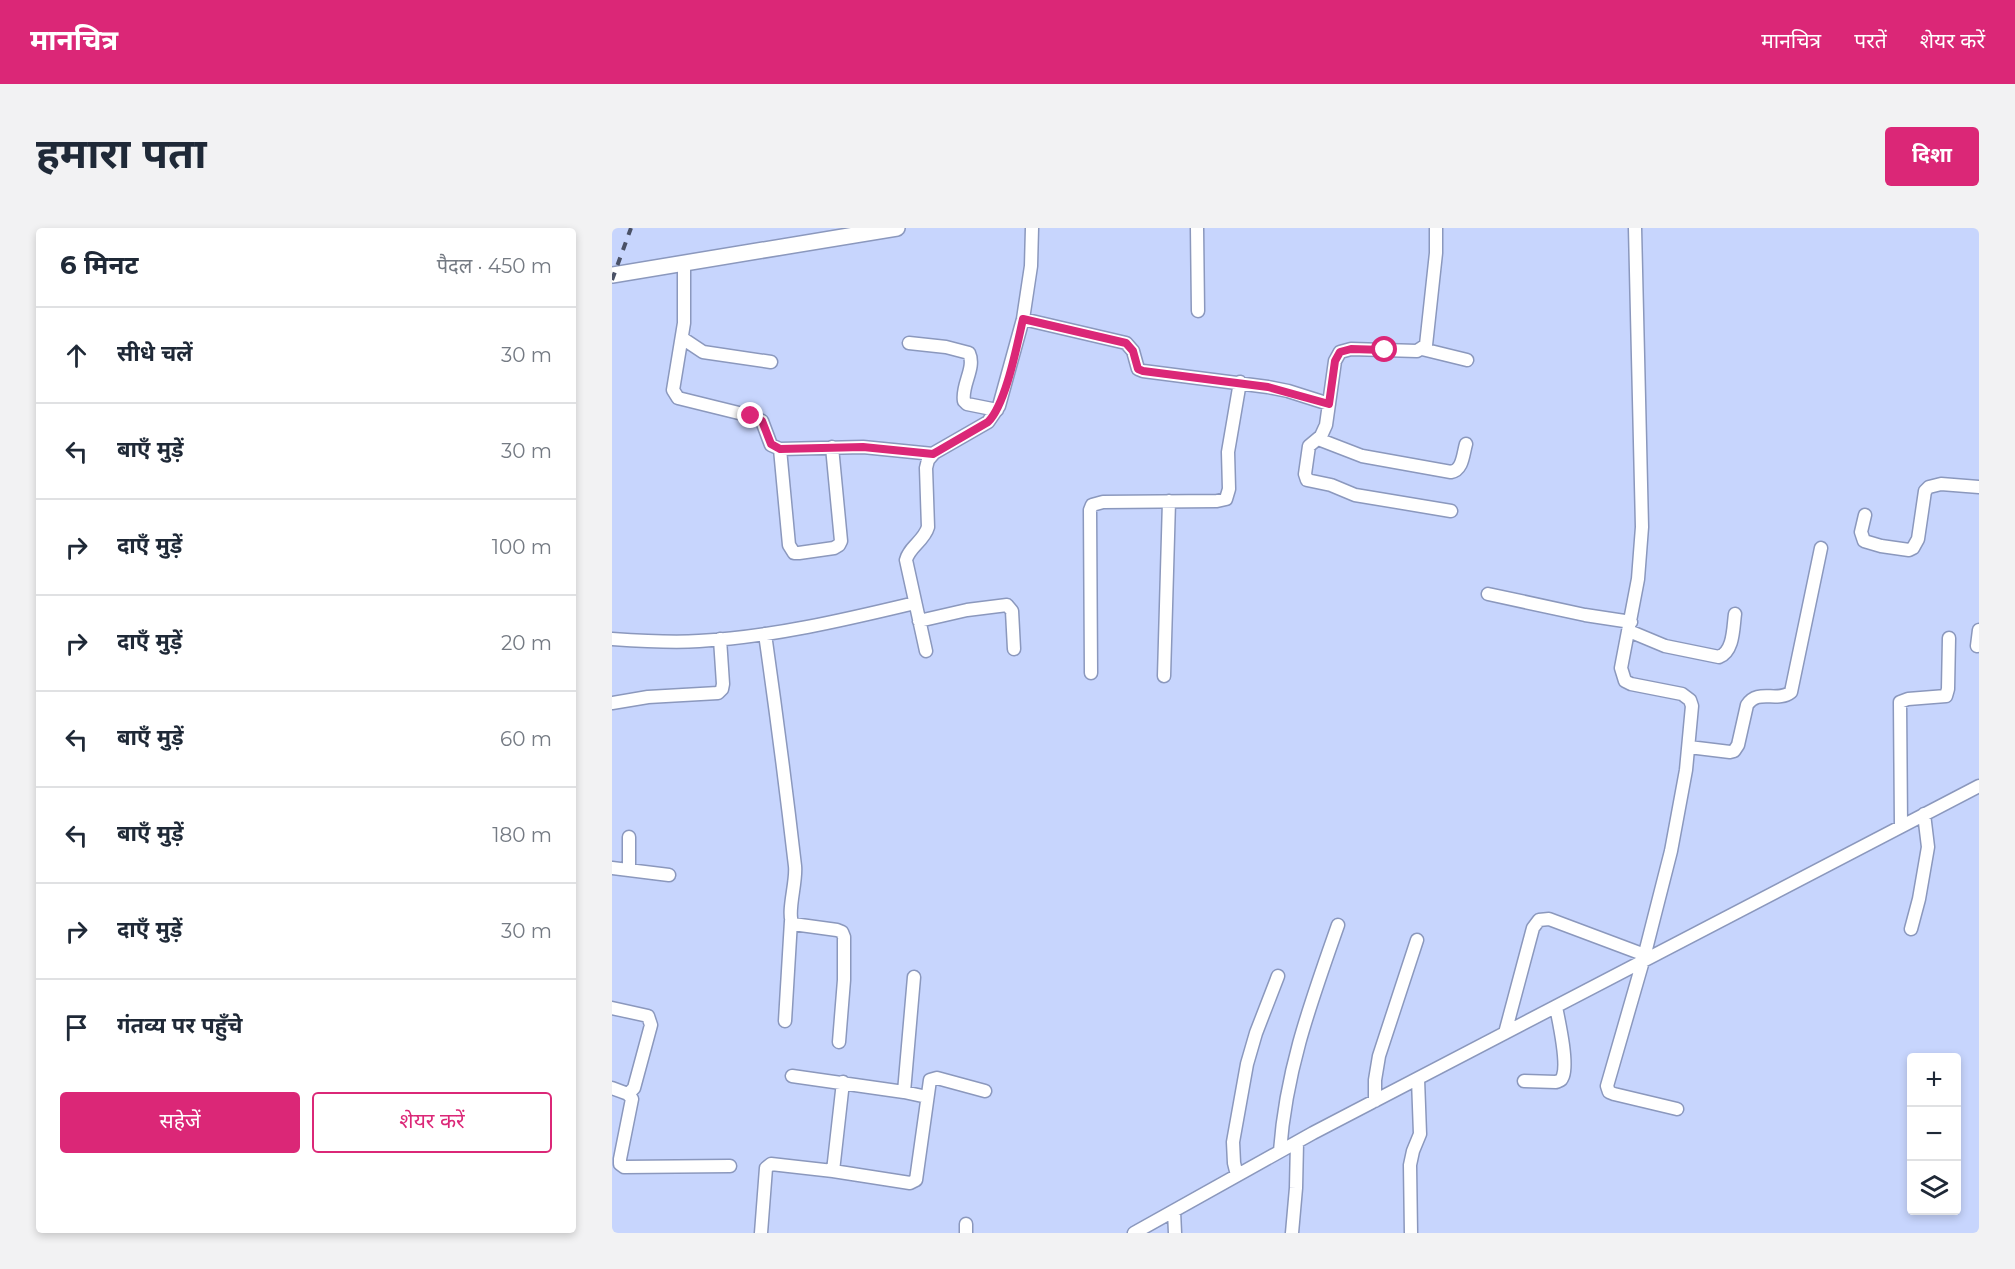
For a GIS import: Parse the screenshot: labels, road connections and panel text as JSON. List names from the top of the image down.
{
  "page": {
    "header": "मानचित्र",
    "nav": ["मानचित्र", "परतें", "शेयर करें"],
    "title": "हमारा पता",
    "buttons": [
      "दिशा",
      ["सहेजें", "शेयर करें"]
    ],
    "heading": ["6 मिनट", "पैदल · 450 m"],
    "list": [
      ["सीधे चलें", "30 m"],
      ["बाएँ मुड़ें", "30 m"],
      ["दाएँ मुड़ें", "100 m"],
      ["दाएँ मुड़ें", "20 m"],
      ["बाएँ मुड़ें", "60 m"],
      ["बाएँ मुड़ें", "180 m"],
      ["दाएँ मुड़ें", "30 m"],
      "गंतव्य पर पहुँचे"
    ],
    "map_buttons": ["+", "−"]
  }
}
